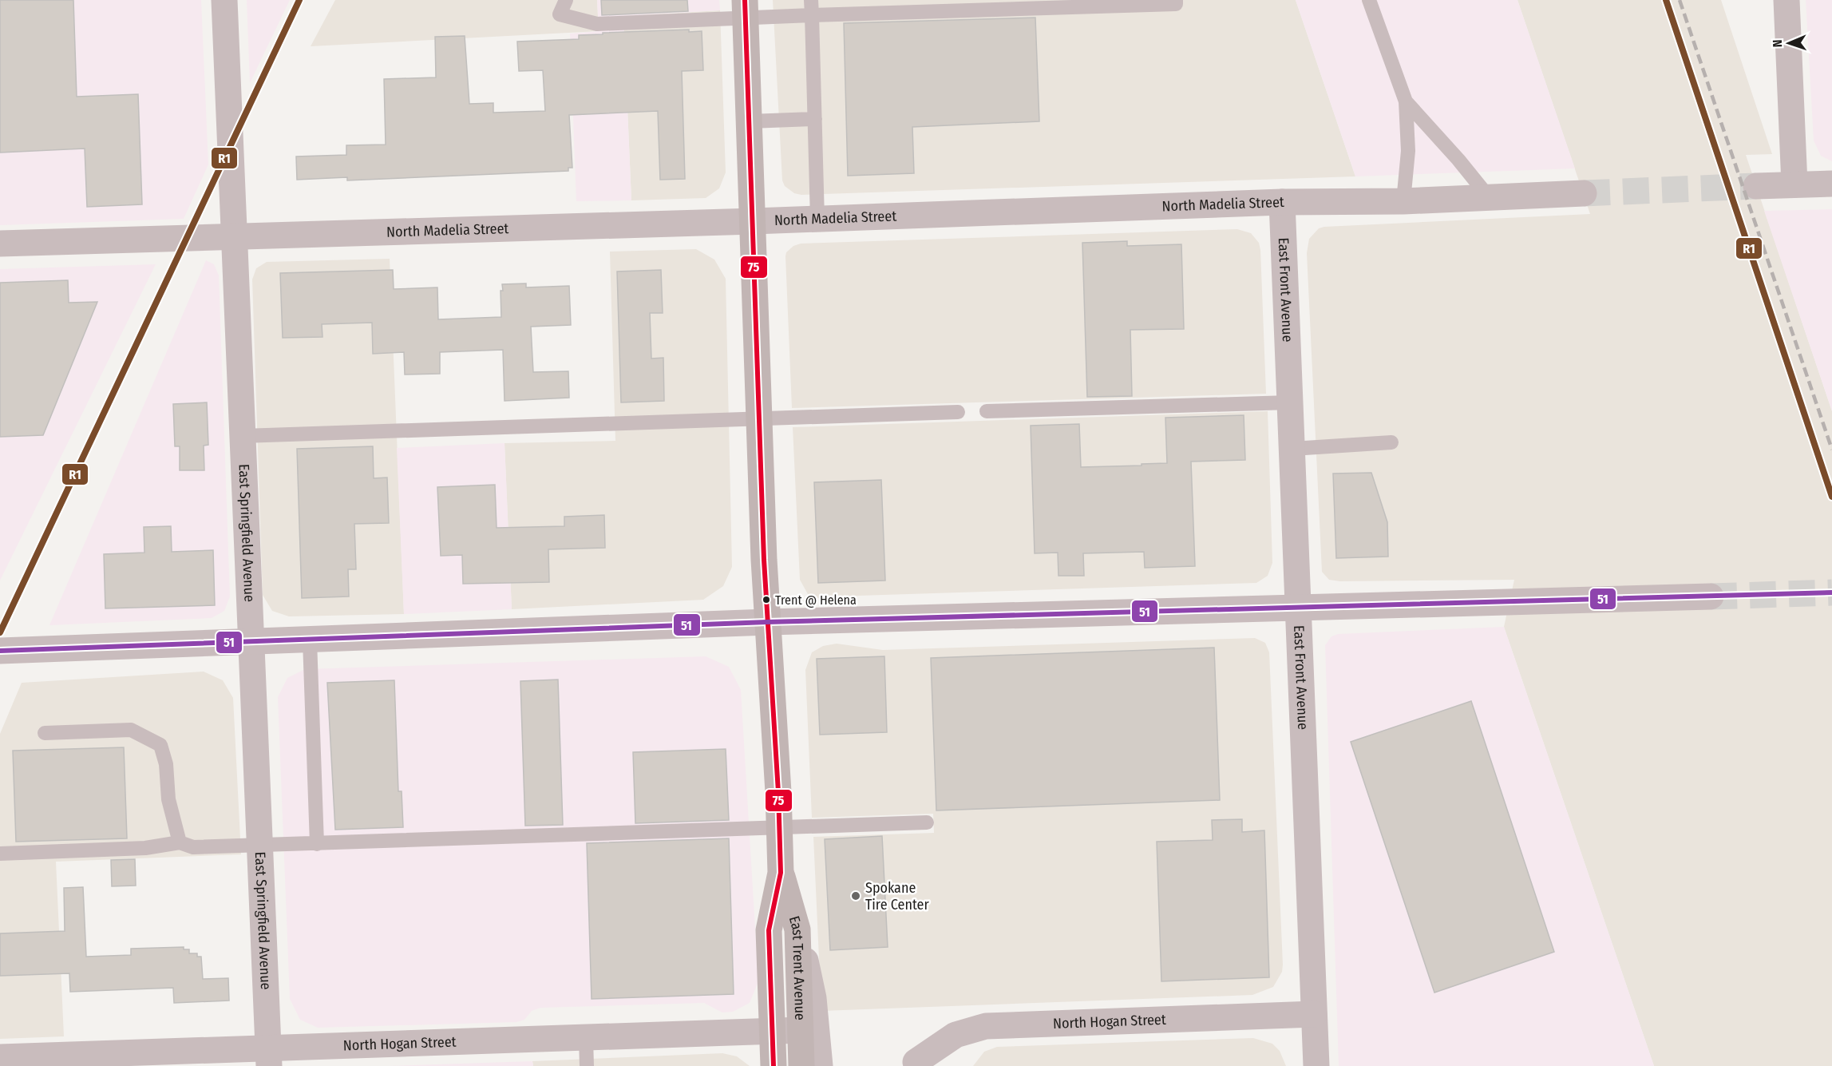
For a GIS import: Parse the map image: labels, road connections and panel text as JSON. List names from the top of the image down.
{
  "streets": {
    "main road": ["East Trent Avenue"],
    "street": [
      "North Madelia Street",
      "East Front Avenue",
      "East Springfield Avenue",
      "North Hogan Street"
    ]
  },
  "crossings": [
    ["North Madelia Street", "East Front Avenue"],
    ["North Madelia Street", "East Springfield Avenue"],
    ["North Madelia Street", "East Trent Avenue"],
    ["East Front Avenue", "North Hogan Street"],
    ["East Springfield Avenue", "North Hogan Street"],
    ["East Trent Avenue", "North Hogan Street"]
  ],
  "places": ["Trent @ Helena", "Spokane Tire Center"],
  "lines": ["transit line R1", "transit line 75", "transit line 51"],
  "north": "left"
}
